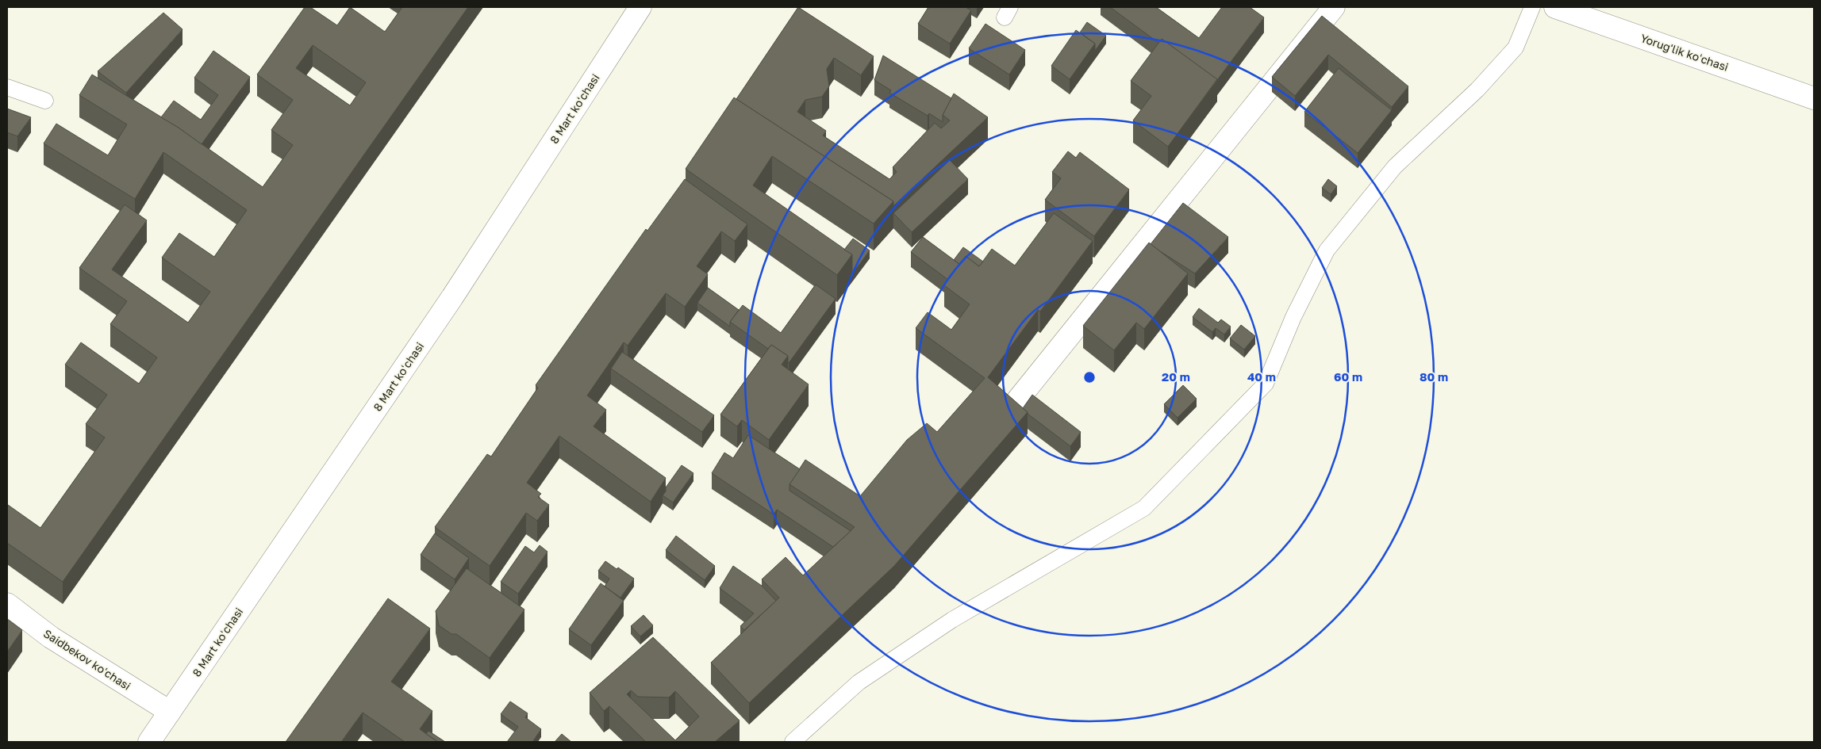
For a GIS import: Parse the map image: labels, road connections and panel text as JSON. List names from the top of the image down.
{
  "streets": {
    "street": ["Yorug'lik koʻchasi", "8 Mart koʻchasi", "Saidbekov koʻchasi"]
  },
  "crossings": [
    ["8 Mart koʻchasi", "Saidbekov koʻchasi"]
  ],
  "rings": [
    "20 m",
    "40 m",
    "60 m",
    "80 m"
  ]
}
